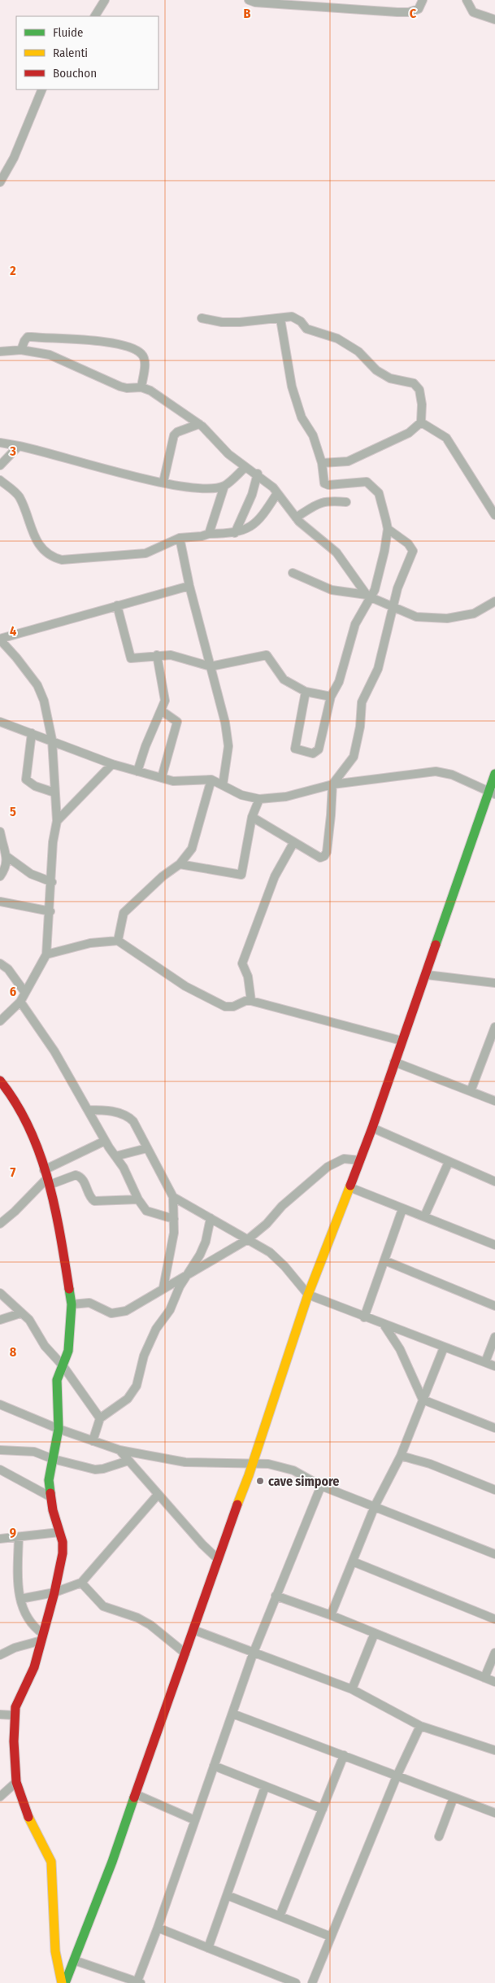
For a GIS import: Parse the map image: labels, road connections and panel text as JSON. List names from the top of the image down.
{
  "places": ["cave simpore"],
  "legend": ["Fluide", "Ralenti", "Bouchon"],
  "grid": {
    "columns": ["B", "C"],
    "rows": [
      "2",
      "3",
      "4",
      "5",
      "6",
      "7",
      "8",
      "9"
    ]
  }
}
